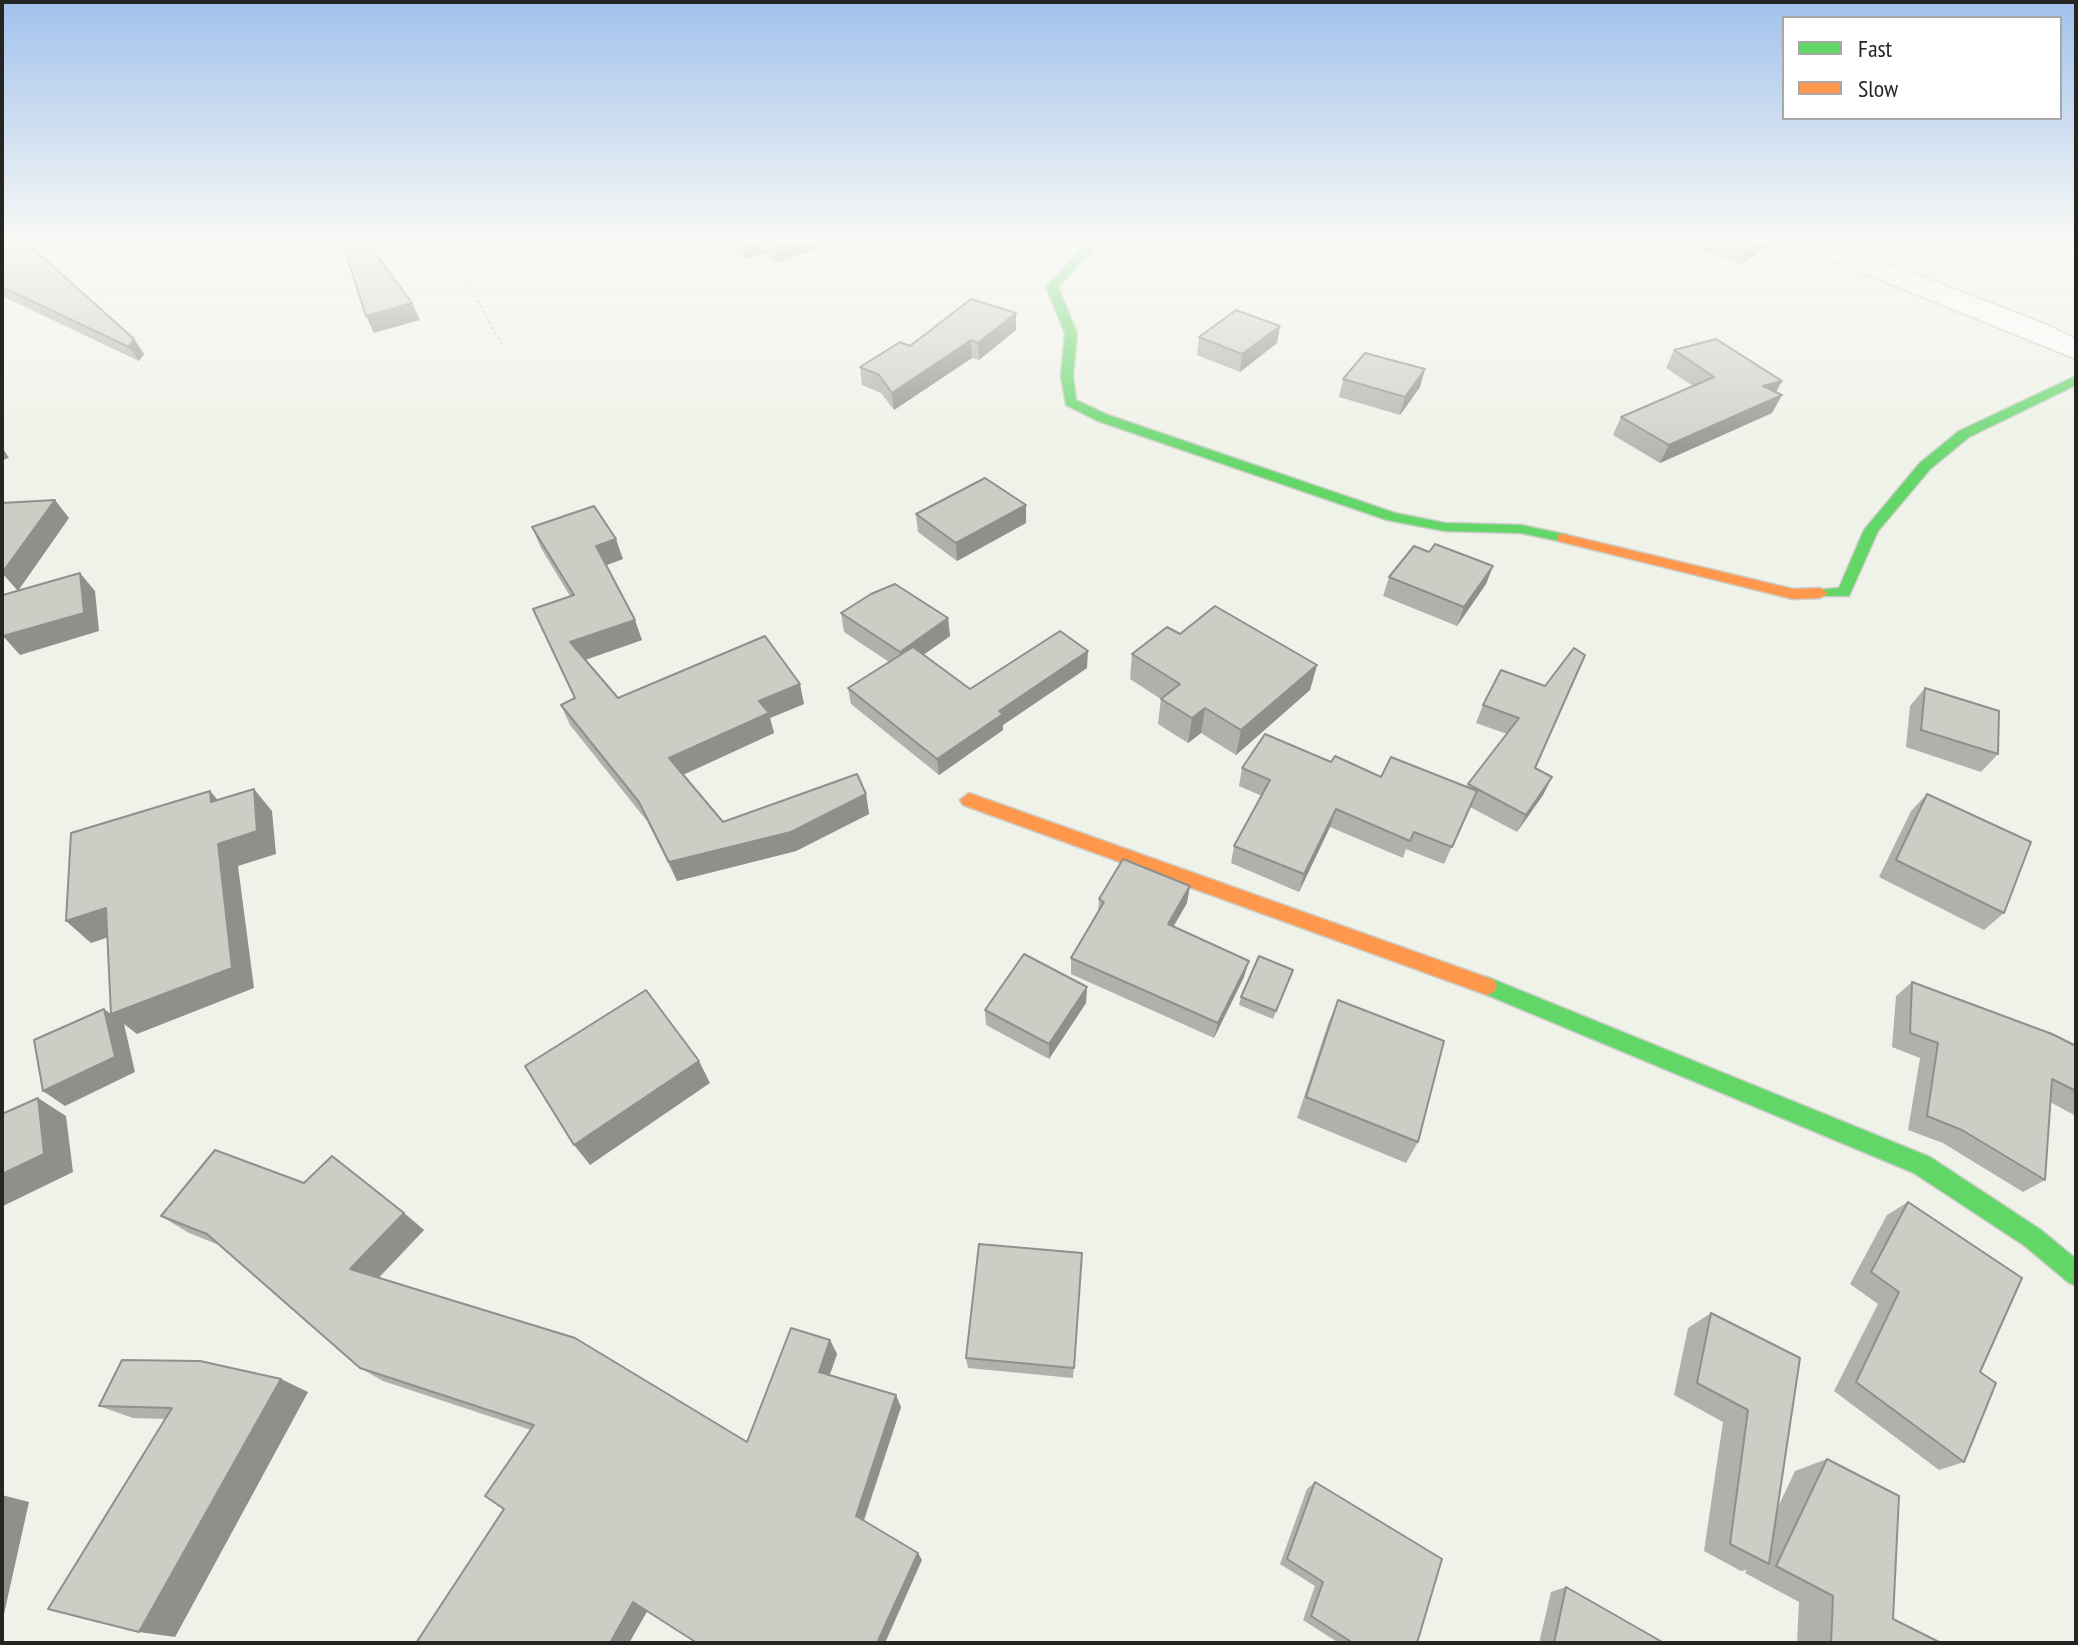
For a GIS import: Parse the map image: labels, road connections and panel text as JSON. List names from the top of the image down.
{
  "legend": ["Fast", "Slow"]
}
